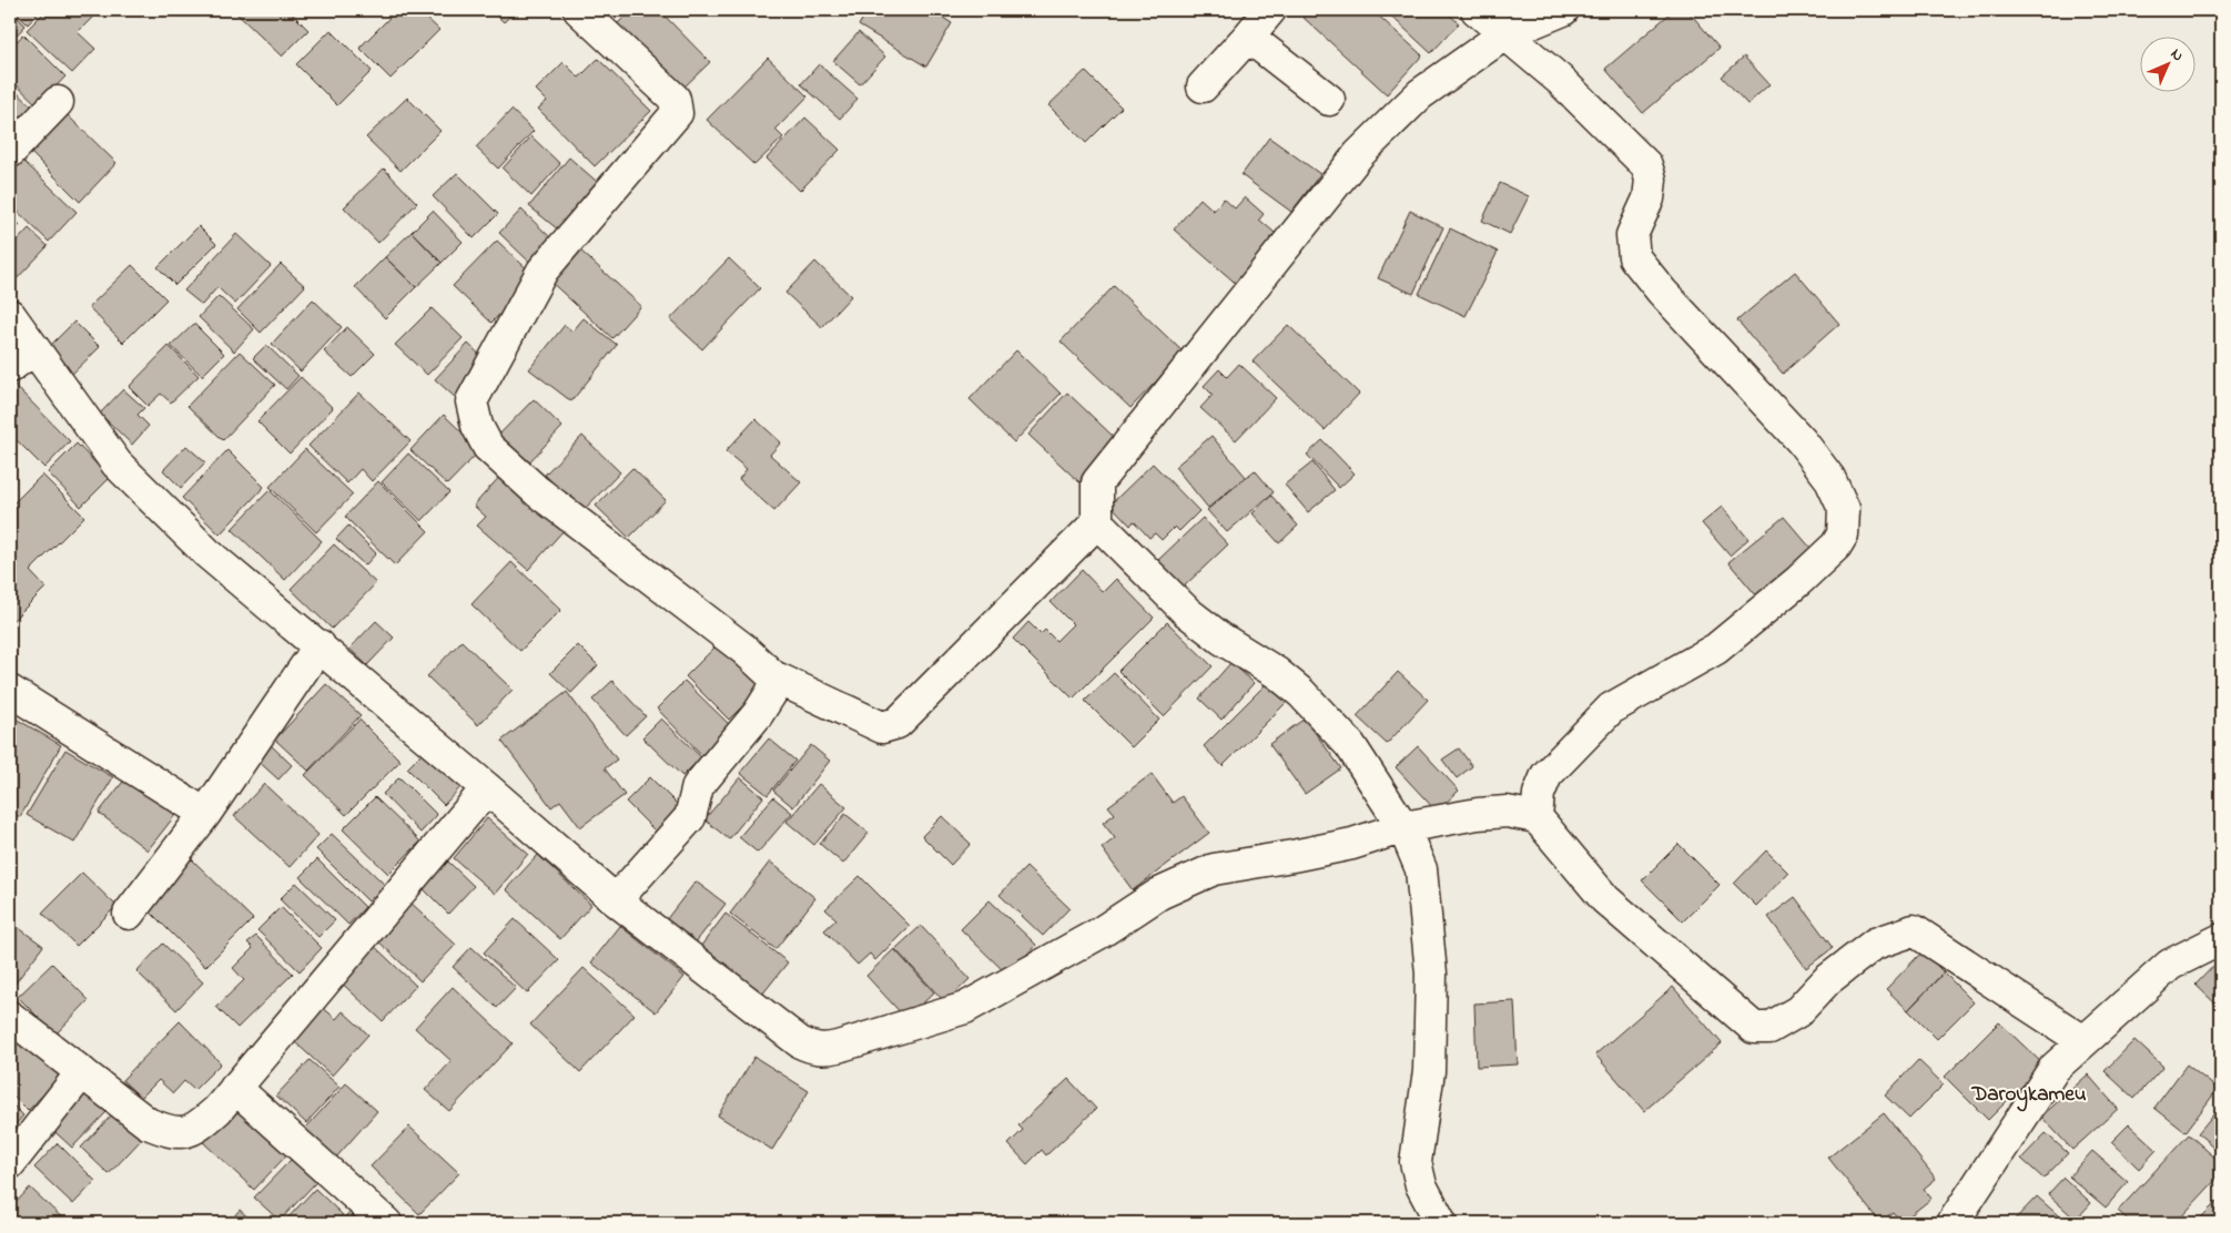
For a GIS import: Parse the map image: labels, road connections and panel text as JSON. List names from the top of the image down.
{
  "districts": ["Daroykameu"],
  "north": "top right"
}
